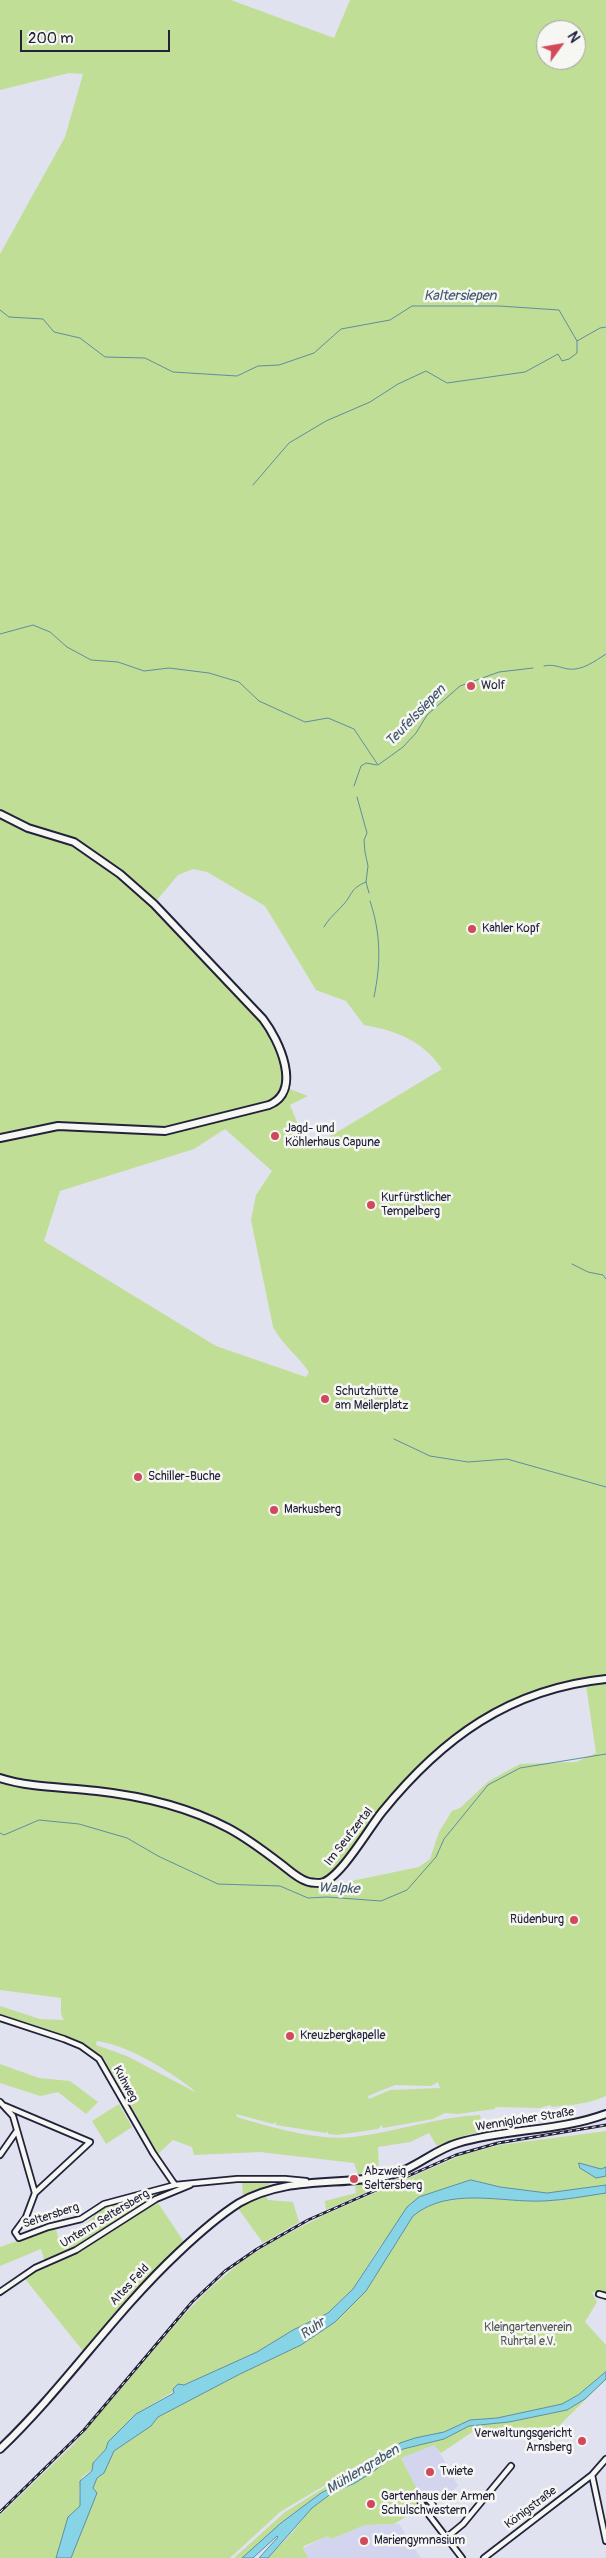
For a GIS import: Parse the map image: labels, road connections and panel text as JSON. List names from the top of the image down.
{
  "streets": {
    "main road": ["Im Seufzertal", "Wennigloher Straße", "Altes Feld"],
    "street": [
      "Kuhweg",
      "Seltersberg",
      "Unterm Seltersberg",
      "Königstraße"
    ]
  },
  "crossings": [
    ["Kuhweg", "Wennigloher Straße"],
    ["Kuhweg", "Seltersberg"],
    ["Wennigloher Straße", "Seltersberg"],
    ["Wennigloher Straße", "Unterm Seltersberg"],
    ["Wennigloher Straße", "Altes Feld"]
  ],
  "water": [
    "Kaltersiepen",
    "Teufelssiepen",
    "Walpke",
    "Ruhr",
    "Mühlengraben"
  ],
  "parks": ["Kleingartenverein Ruhrtal e.V."],
  "places": [
    "Wolf",
    "Kahler Kopf",
    "Jagd- und Köhlerhaus Capune",
    "Kurfürstlicher Tempelberg",
    "Schutzhütte am Meilerplatz",
    "Schiller-Buche",
    "Markusberg",
    "Rüdenburg",
    "Kreuzbergkapelle",
    "Abzweig Seltersberg",
    "Verwaltungsgericht Arnsberg",
    "Twiete",
    "Gartenhaus der Armen Schulschwestern",
    "Mariengymnasium"
  ],
  "scale_bar": "200 m",
  "north": "top right"
}
